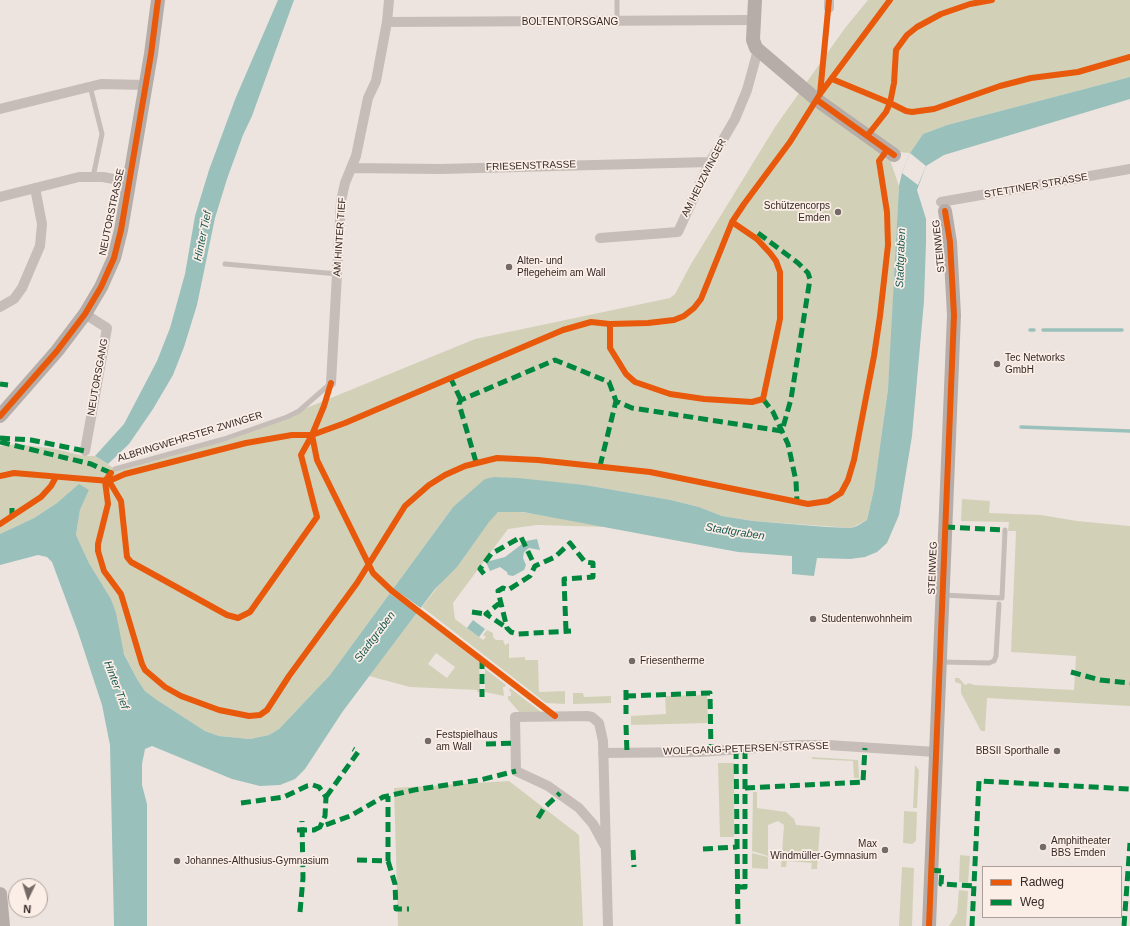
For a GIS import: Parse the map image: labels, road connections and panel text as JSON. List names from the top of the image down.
{
  "streets": {
    "street": [
      "BOLTENTORSGANG",
      "FRIESENSTRASSE",
      "AM HEUZWINGER",
      "STETTINER STRASSE",
      "NEUTORSTRASSE",
      "AM HINTER TIEF",
      "STEINWEG",
      "NEUTORSGANG",
      "WOLFGANG-PETERSEN-STRASSE"
    ],
    "lane": ["ALBRINGWEHRSTER ZWINGER"]
  },
  "crossings": [
    ["BOLTENTORSGANG", "AM HINTER TIEF"],
    ["FRIESENSTRASSE", "AM HEUZWINGER"],
    ["FRIESENSTRASSE", "AM HINTER TIEF"],
    ["STETTINER STRASSE", "STEINWEG"],
    ["NEUTORSTRASSE", "NEUTORSGANG"],
    ["AM HINTER TIEF", "ALBRINGWEHRSTER ZWINGER"],
    ["STEINWEG", "WOLFGANG-PETERSEN-STRASSE"]
  ],
  "water": ["Hinter Tief", "Stadtgraben"],
  "places": [
    "Schützencorps Emden",
    "Alten- und Pflegeheim am Wall",
    "Tec Networks GmbH",
    "Studentenwohnheim",
    "Friesentherme",
    "Festspielhaus am Wall",
    "BBSII Sporthalle",
    "Amphitheater BBS Emden",
    "Max Windmüller-Gymnasium",
    "Johannes-Althusius-Gymnasium"
  ],
  "legend": ["Radweg", "Weg"],
  "north": "bottom"
}
